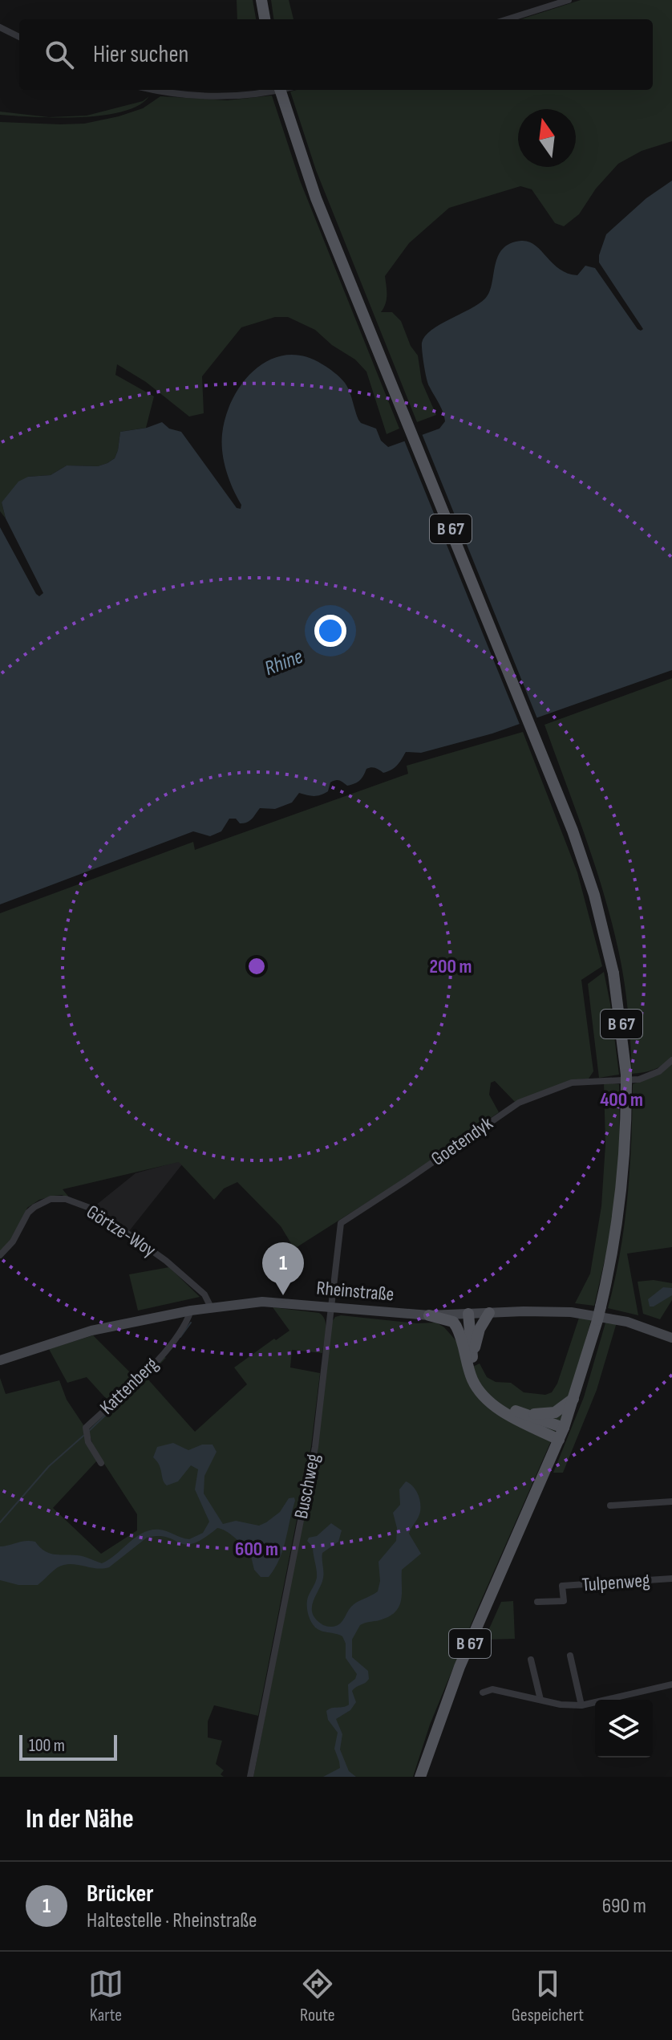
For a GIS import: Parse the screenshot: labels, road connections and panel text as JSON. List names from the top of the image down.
{
  "streets": {
    "main road": ["B 67", "Rheinstraße"],
    "street": [
      "Goetendyk",
      "Görtze-Woy",
      "Kattenberg",
      "Buschweg",
      "Tulpenweg"
    ]
  },
  "crossings": [
    ["Goetendyk", "Rheinstraße"],
    ["Goetendyk", "Buschweg"],
    ["Görtze-Woy", "Rheinstraße"],
    ["Rheinstraße", "Kattenberg"],
    ["Rheinstraße", "Buschweg"]
  ],
  "water": ["Rhine"],
  "scale_bar": "100 m",
  "north": "top",
  "page": {
    "search": "Hier suchen",
    "pins": "1",
    "scale": "100 m",
    "heading": "In der Nähe",
    "list": [
      {
        "mark": "1",
        "name": "Brücker",
        "note": "Haltestelle · Rheinstraße",
        "value": "690 m"
      }
    ],
    "nav": ["Karte", "Route", "Gespeichert"]
  },
  "rings": ["200 m", "400 m", "600 m"]
}
